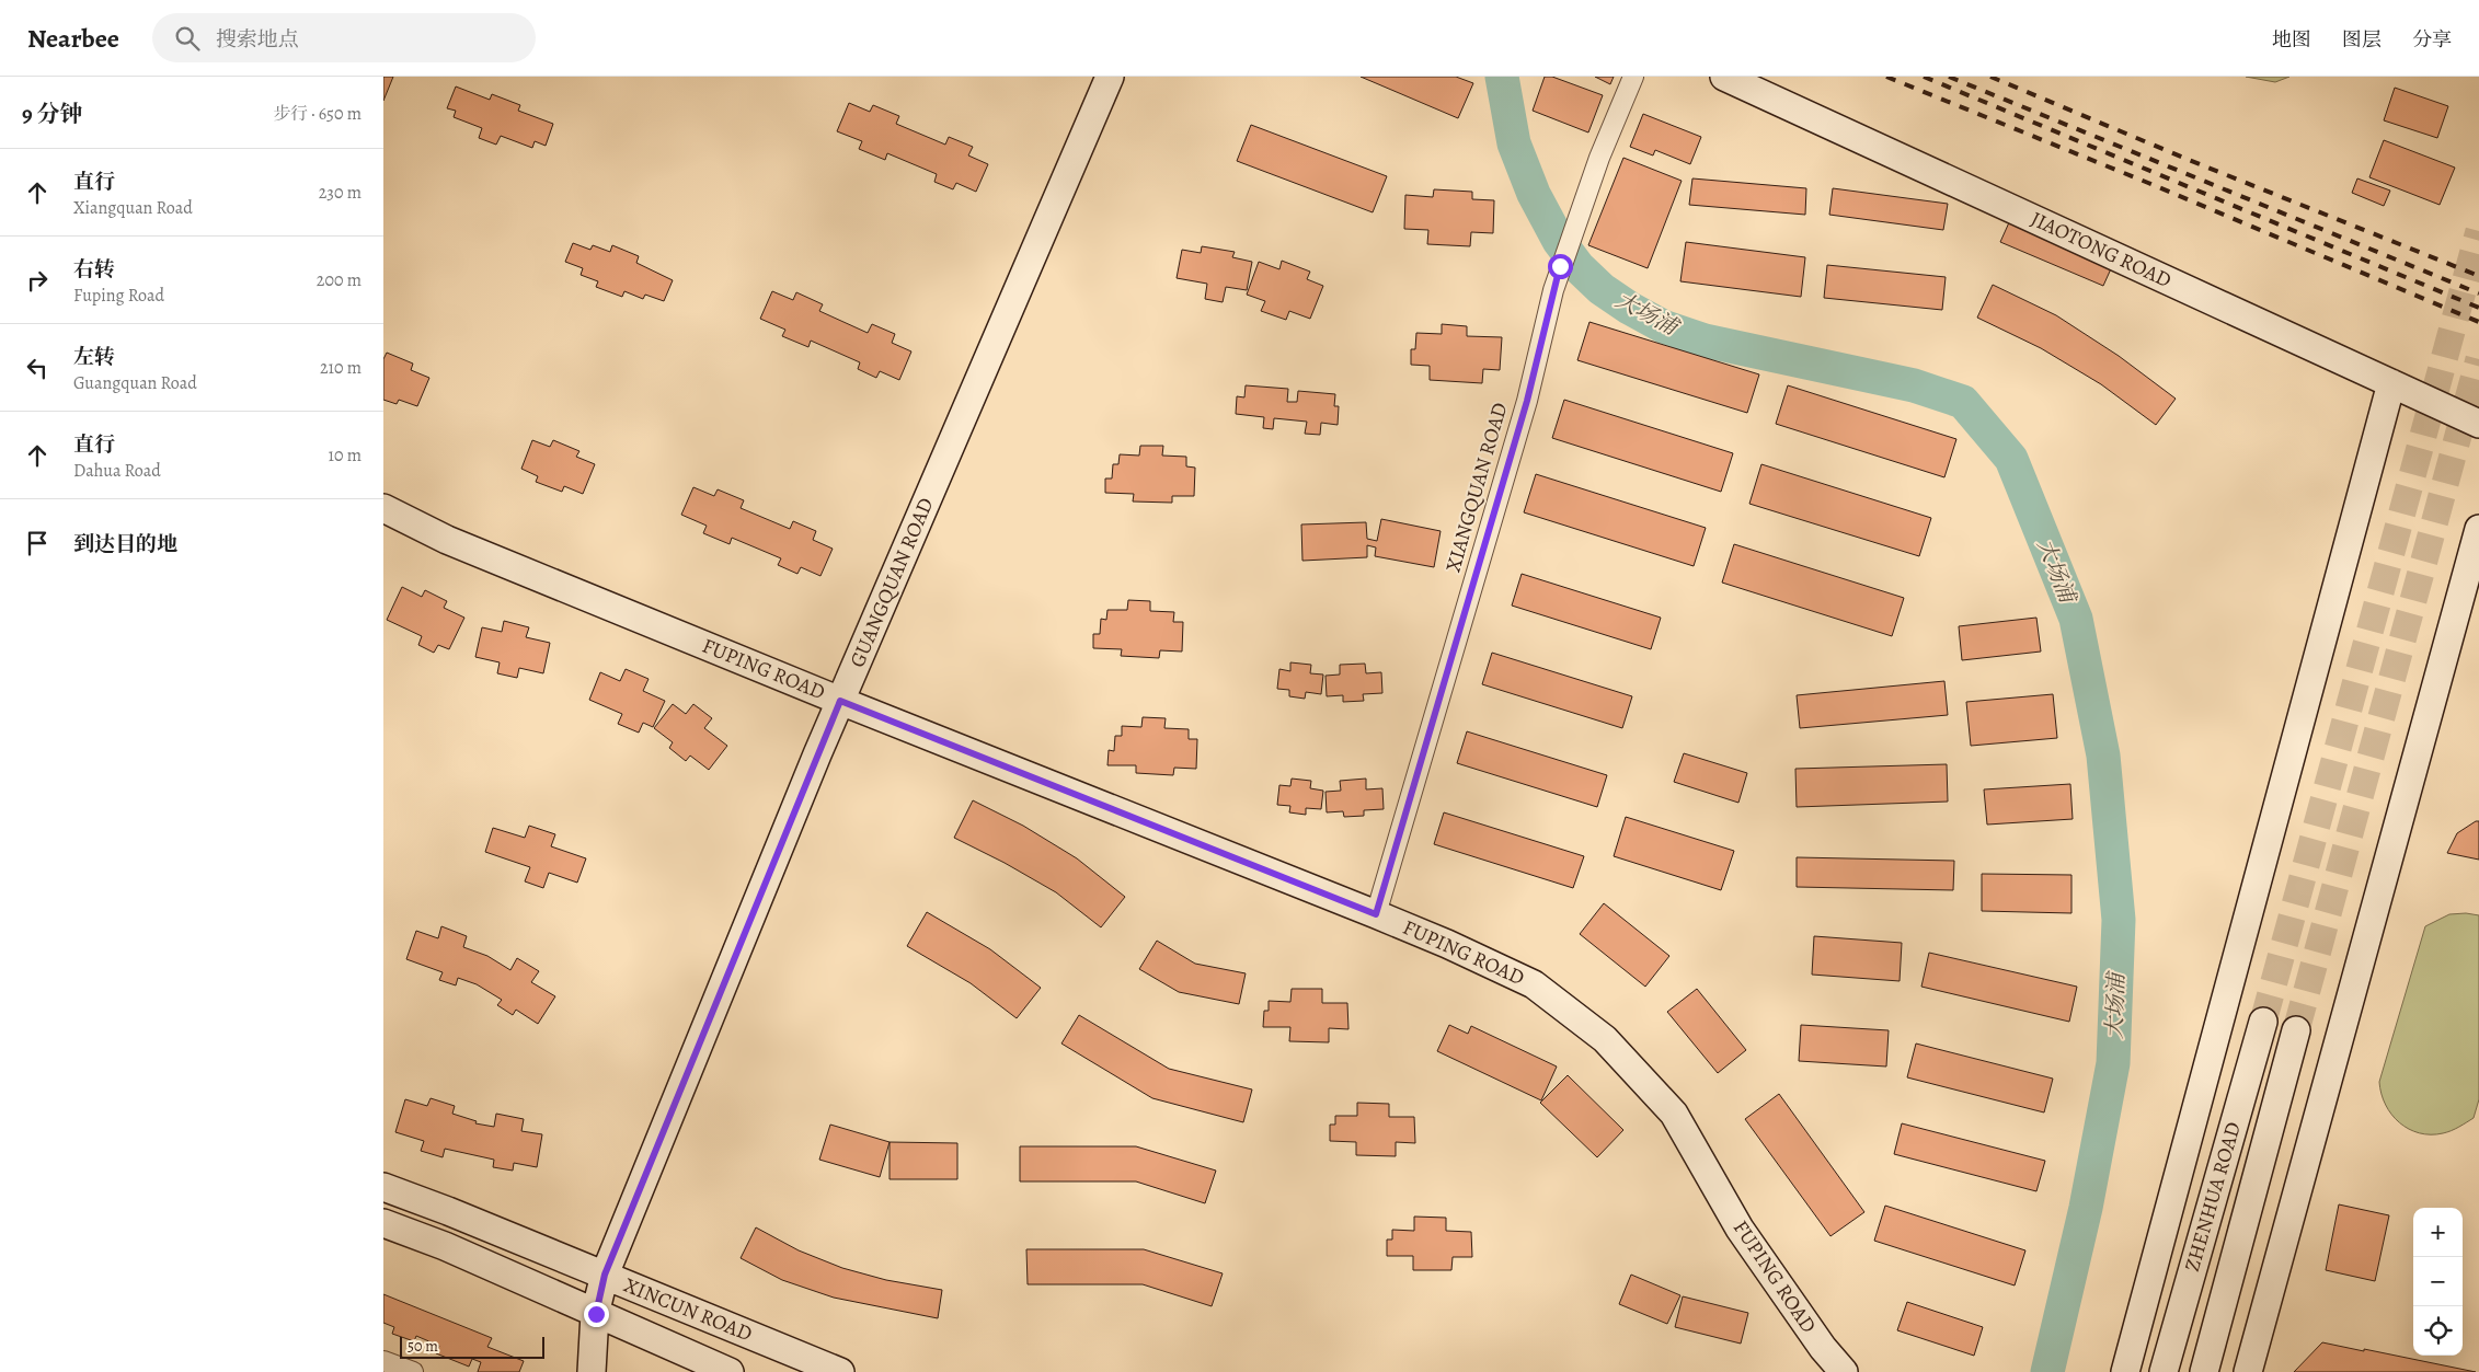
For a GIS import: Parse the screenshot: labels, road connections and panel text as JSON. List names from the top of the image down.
{
  "streets": {
    "main road": [
      "JIAOTONG ROAD",
      "GUANGQUAN ROAD",
      "FUPING ROAD",
      "ZHENHUA ROAD",
      "XINCUN ROAD"
    ],
    "street": ["XIANGQUAN ROAD"]
  },
  "crossings": [
    ["XIANGQUAN ROAD", "FUPING ROAD"],
    ["GUANGQUAN ROAD", "FUPING ROAD"],
    ["GUANGQUAN ROAD", "XINCUN ROAD"]
  ],
  "water": ["大场浦"],
  "scale_bar": "50 m",
  "page": {
    "header": "Nearbee",
    "search": "搜索地点",
    "nav": ["地图", "图层", "分享"],
    "heading": ["9 分钟", "步行 · 650 m"],
    "list": [
      ["直行", "Xiangquan Road", "230 m"],
      ["右转", "Fuping Road", "200 m"],
      ["左转", "Guangquan Road", "210 m"],
      ["直行", "Dahua Road", "10 m"],
      "到达目的地"
    ],
    "map_buttons": ["+", "−"],
    "scale": "50 m"
  }
}
